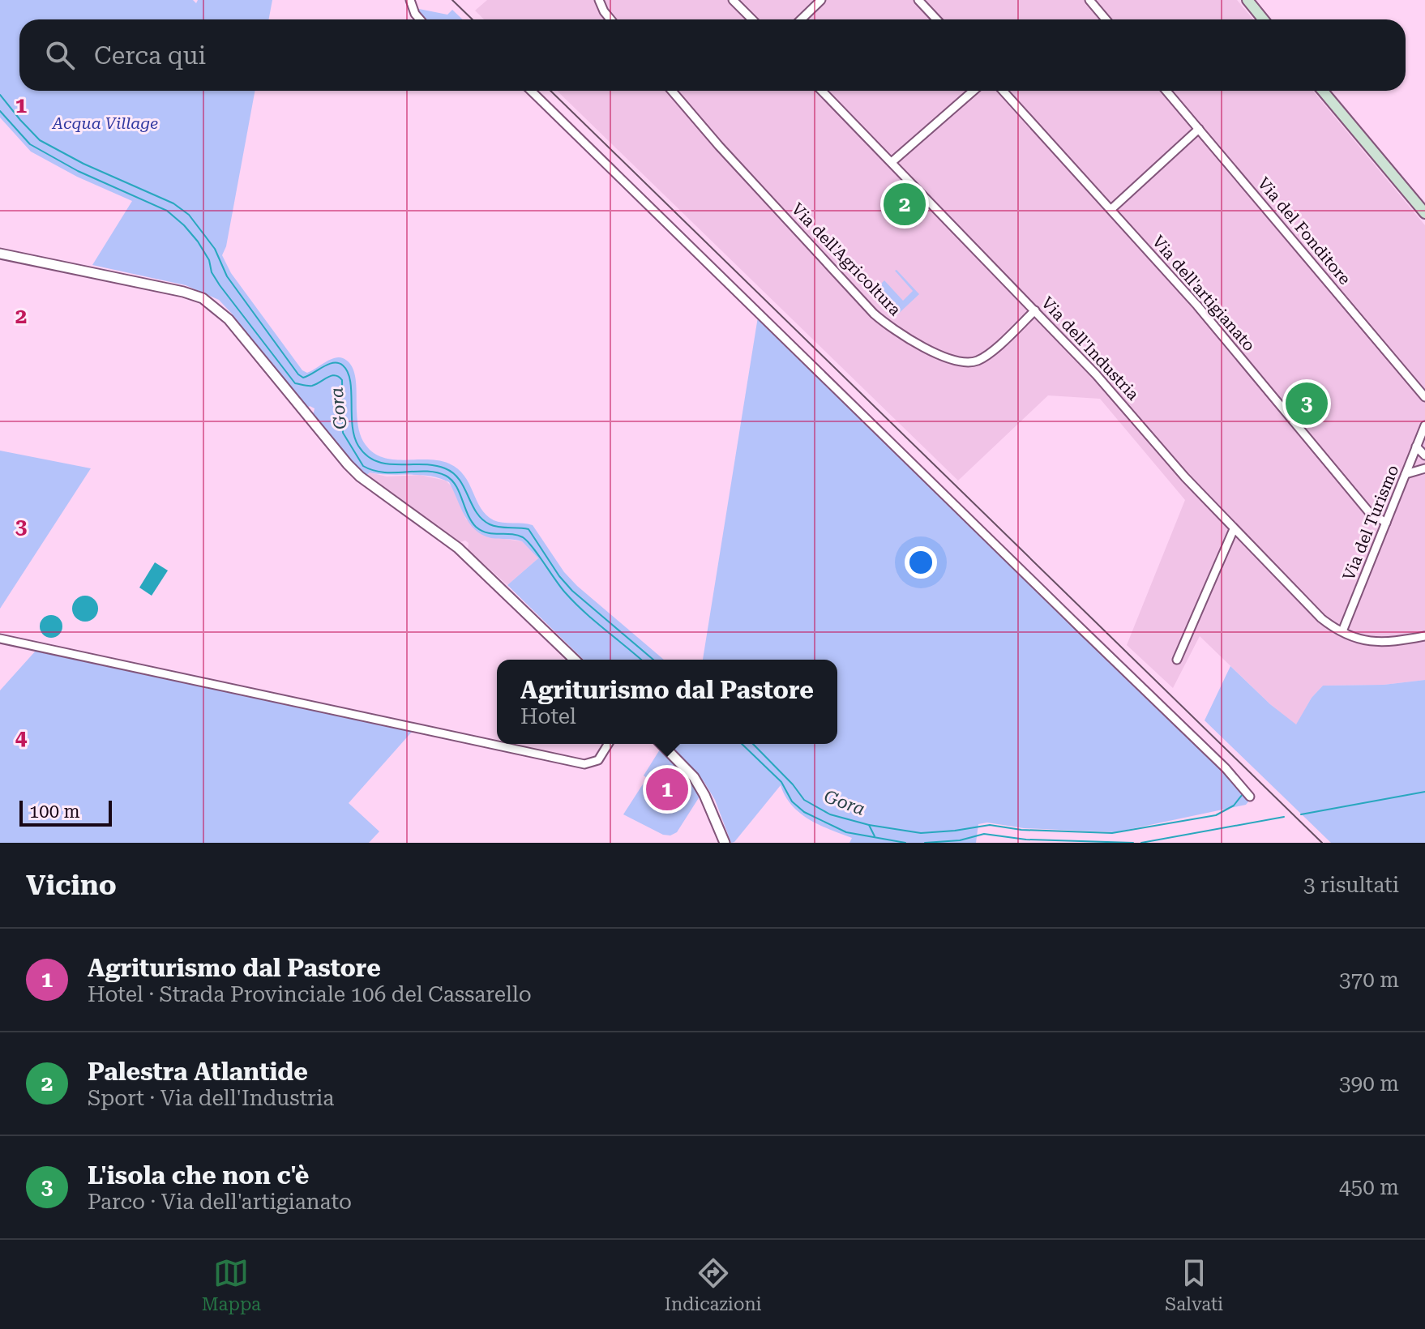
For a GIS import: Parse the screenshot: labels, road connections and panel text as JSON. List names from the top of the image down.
{
  "streets": {
    "street": [
      "Via del Fonditore",
      "Via dell'Agricoltura",
      "Via dell'artigianato",
      "Via dell'Industria",
      "Via del Turismo"
    ]
  },
  "crossings": [
    ["Via dell'Agricoltura", "Via dell'Industria"],
    ["Via dell'artigianato", "Via del Turismo"],
    ["Via dell'Industria", "Via del Turismo"]
  ],
  "water": ["Gora"],
  "parks": ["Acqua Village"],
  "scale_bar": "100 m",
  "page": {
    "search": "Cerca qui",
    "pins": ["2", "3", "1"],
    "popup": ["Agriturismo dal Pastore", "Hotel"],
    "scale": "100 m",
    "heading": ["Vicino", "3 risultati"],
    "list": [
      {
        "mark": "1",
        "name": "Agriturismo dal Pastore",
        "note": "Hotel · Strada Provinciale 106 del Cassarello",
        "value": "370 m"
      },
      {
        "mark": "2",
        "name": "Palestra Atlantide",
        "note": "Sport · Via dell'Industria",
        "value": "390 m"
      },
      {
        "mark": "3",
        "name": "L'isola che non c'è",
        "note": "Parco · Via dell'artigianato",
        "value": "450 m"
      }
    ],
    "nav": ["Mappa", "Indicazioni", "Salvati"]
  },
  "grid": {
    "rows": [
      "1",
      "2",
      "3",
      "4"
    ]
  }
}
